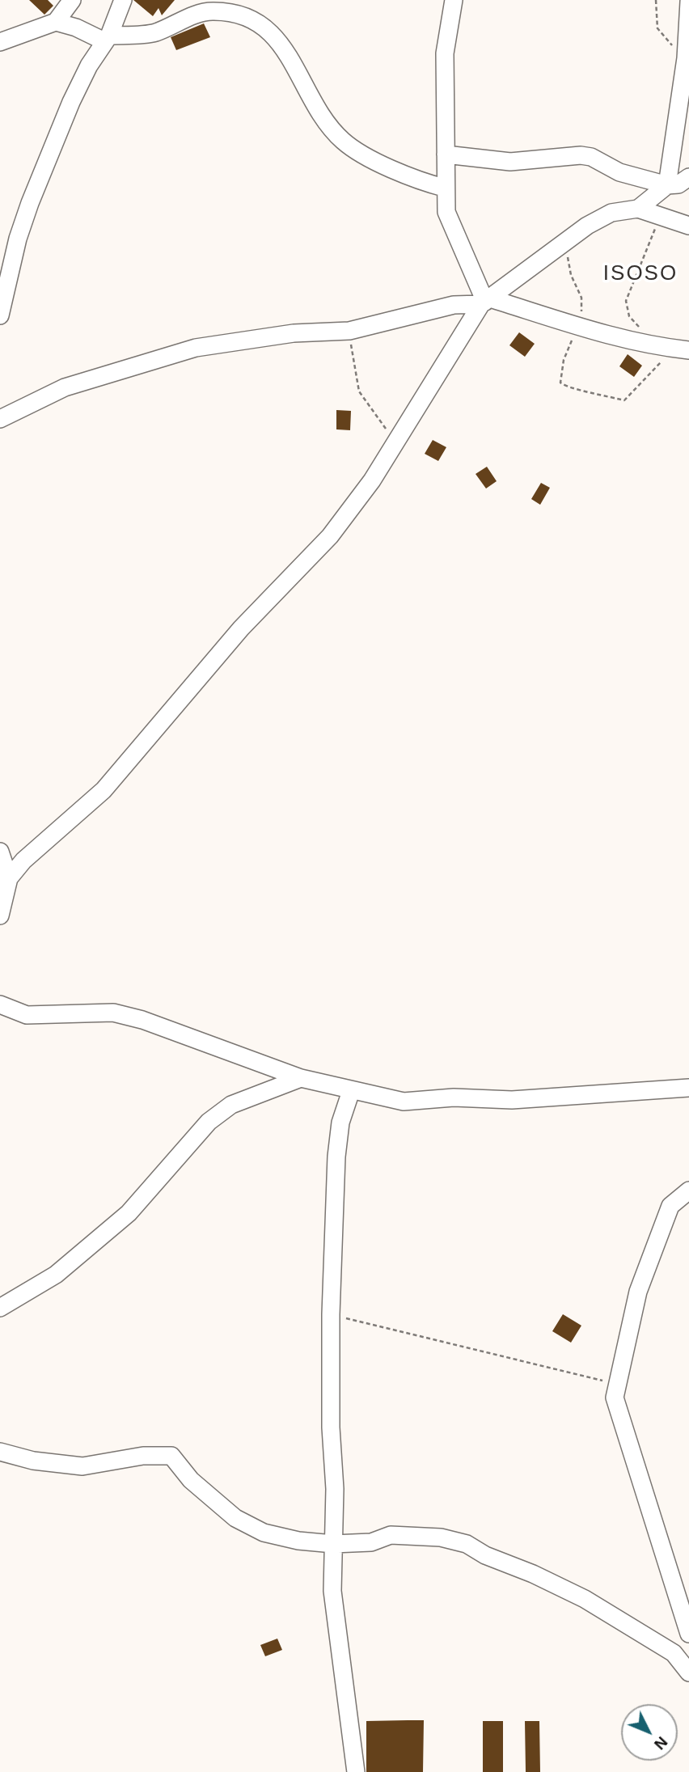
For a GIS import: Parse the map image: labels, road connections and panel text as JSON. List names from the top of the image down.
{
  "districts": ["ISOSO"],
  "north": "bottom right"
}
